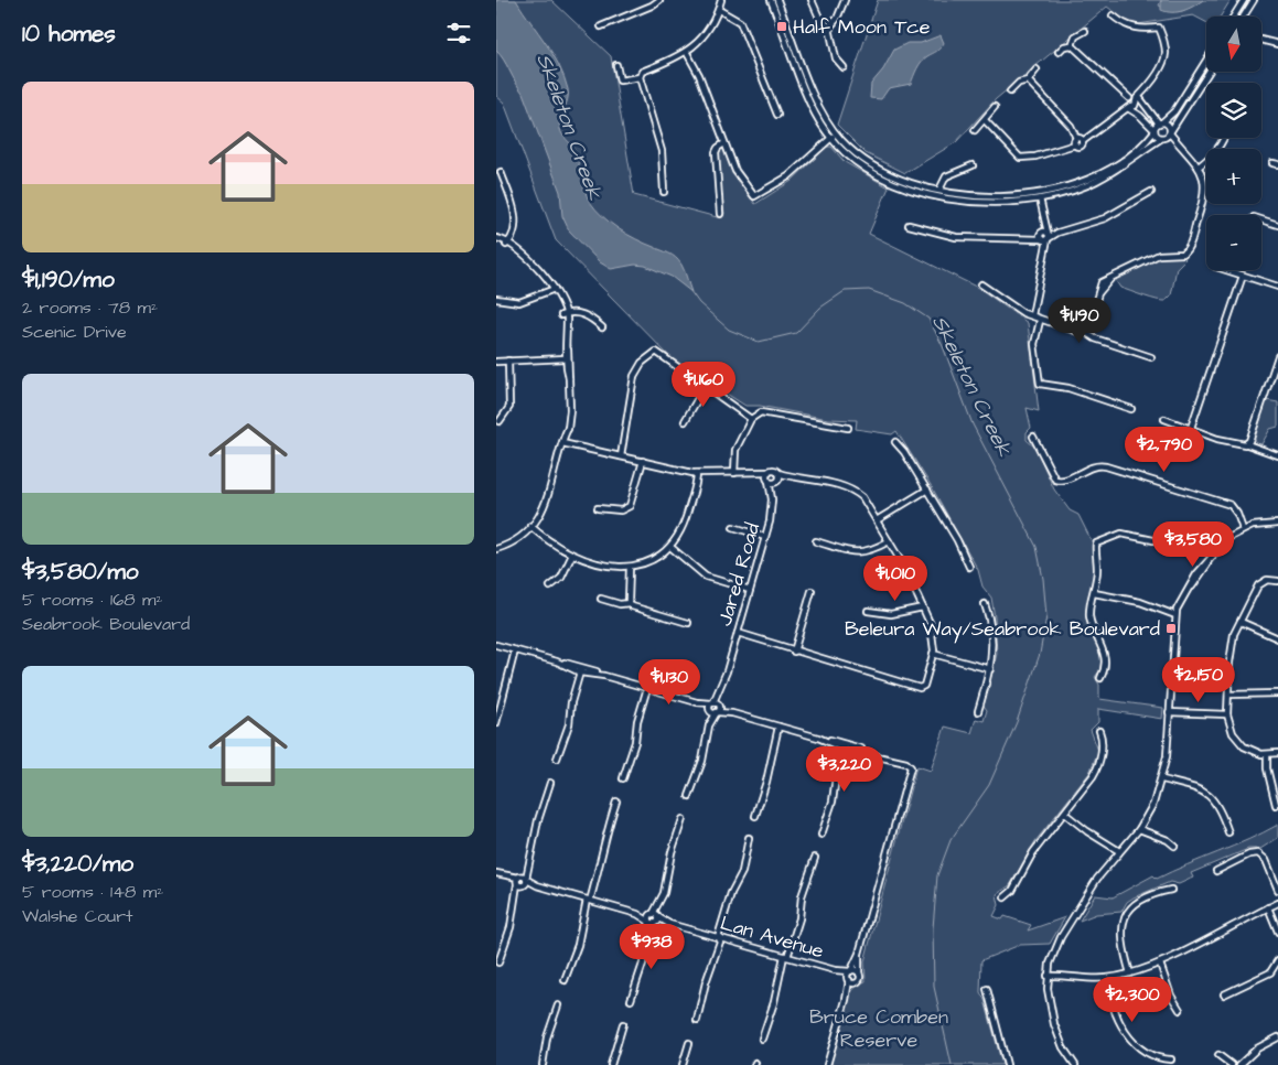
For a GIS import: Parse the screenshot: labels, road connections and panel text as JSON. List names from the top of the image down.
{
  "streets": {
    "street": ["Jared Road", "Lan Avenue"]
  },
  "water": ["Skeleton Creek"],
  "parks": ["Bruce Comben Reserve"],
  "places": {
    "transit": ["Half Moon Tce", "Beleura Way/Seabrook Boulevard"]
  },
  "north": "bottom",
  "page": {
    "heading": "10 homes",
    "map_buttons": ["+", "−"],
    "list": [
      {
        "name": "$1,190/mo",
        "note": "2 rooms · 78 m² · Scenic Drive"
      },
      {
        "name": "$3,580/mo",
        "note": "5 rooms · 168 m² · Seabrook Boulevard"
      },
      {
        "name": "$3,220/mo",
        "note": "5 rooms · 148 m² · Walshe Court"
      }
    ],
    "price": [
      "$1,190",
      "$1,160",
      "$2,790",
      "$3,580",
      "$1,010",
      "$2,150",
      "$1,130",
      "$3,220",
      "$938",
      "$2,300"
    ]
  }
}
